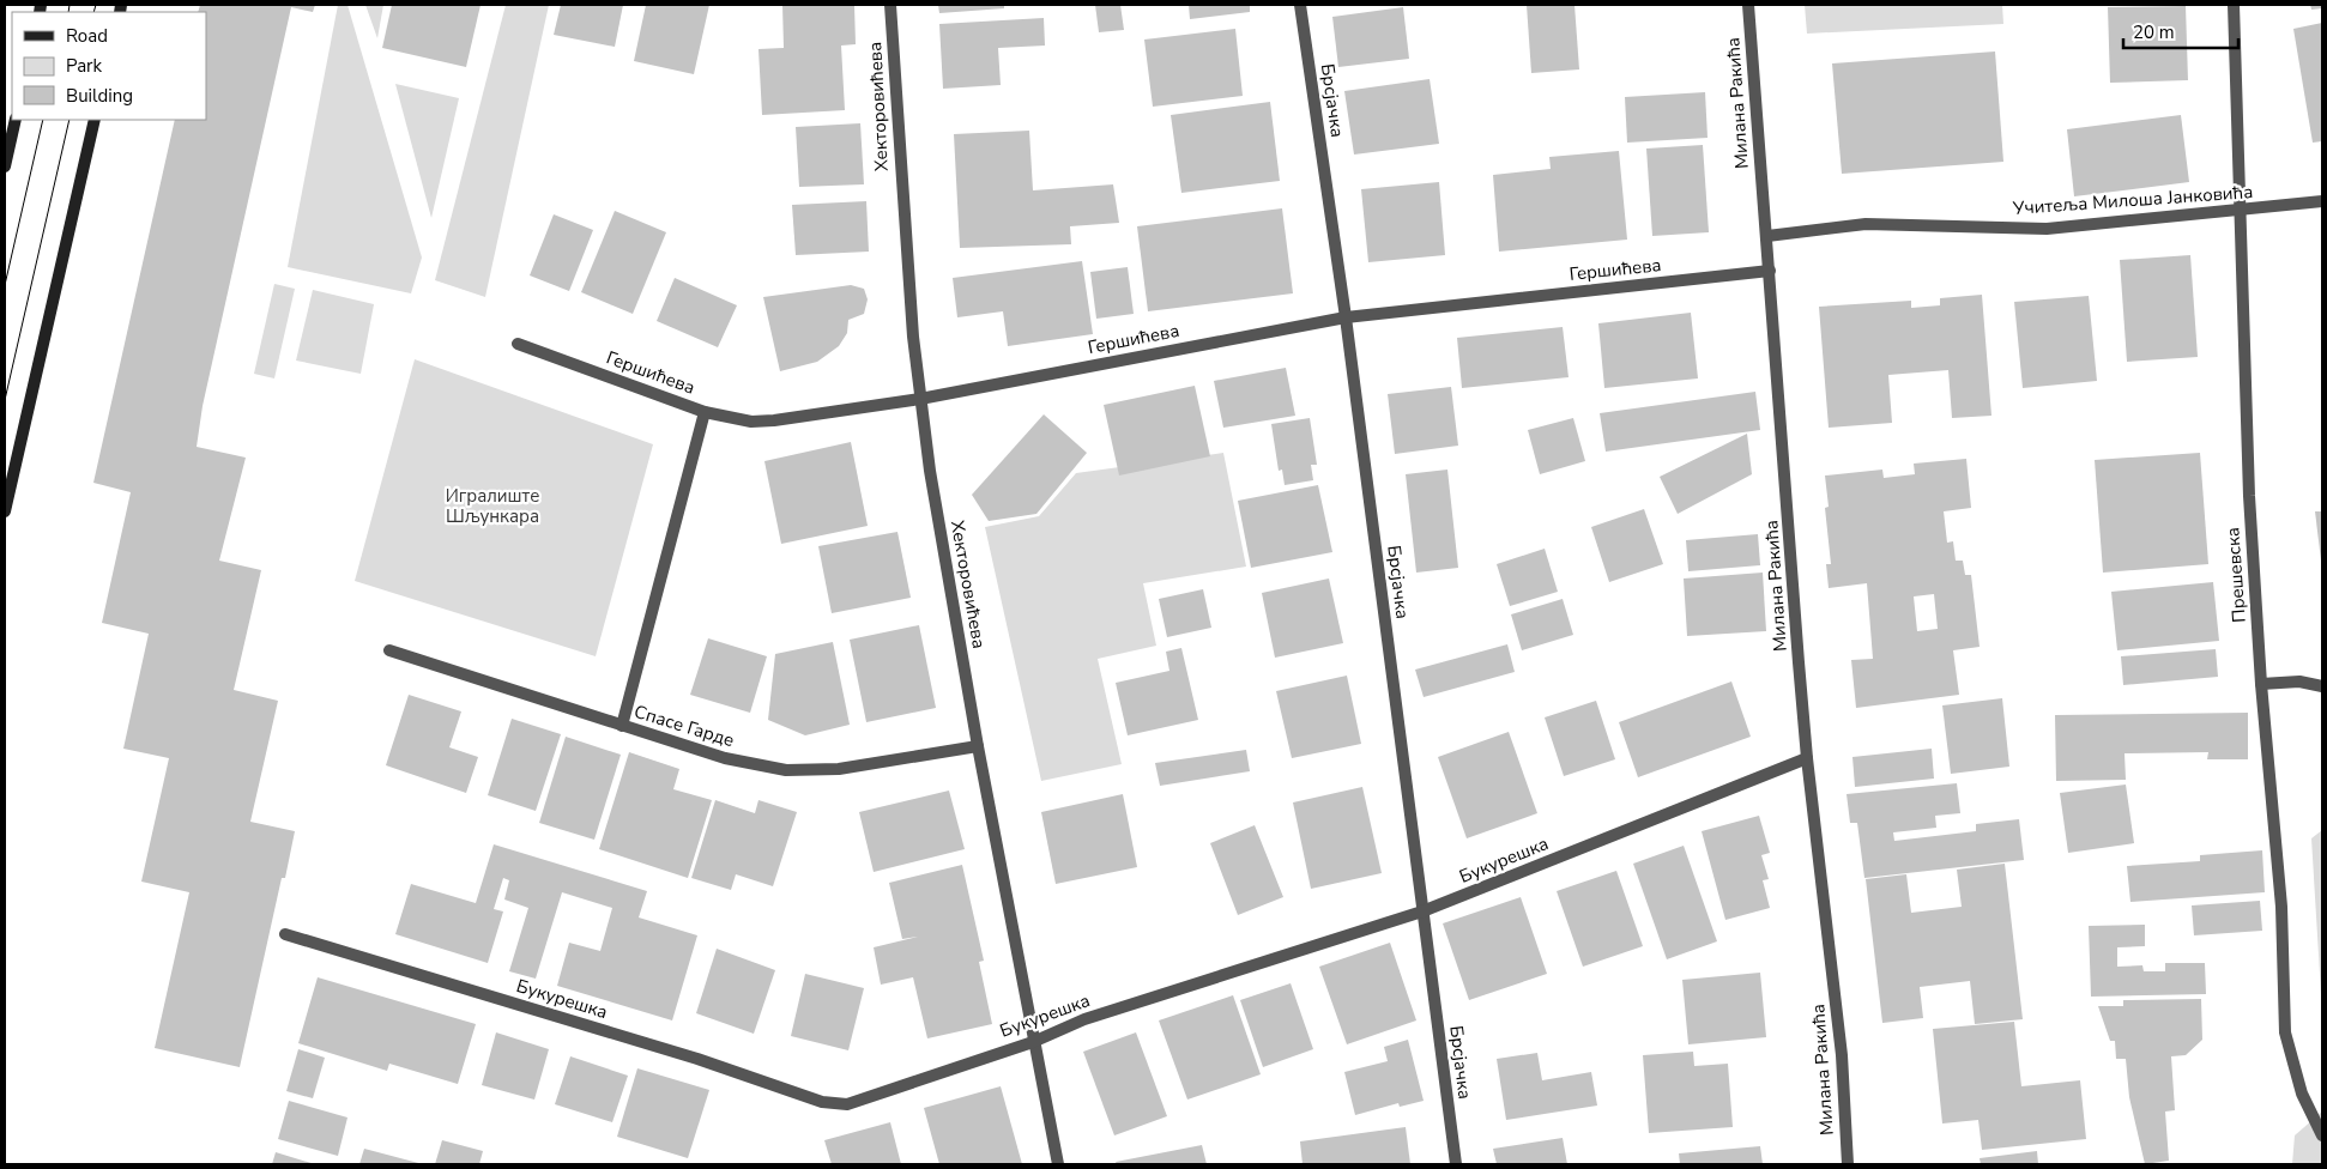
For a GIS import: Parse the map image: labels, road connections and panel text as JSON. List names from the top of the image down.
{
  "streets": {
    "street": [
      "Брсјачка",
      "Милана Ракића",
      "Хекторовићева",
      "Учитеља Милоша Јанковића",
      "Гершићева",
      "Прешевска",
      "Спасе Гарде",
      "Букурешка"
    ]
  },
  "crossings": [
    ["Брсјачка", "Гершићева"],
    ["Брсјачка", "Букурешка"],
    ["Милана Ракића", "Учитеља Милоша Јанковића"],
    ["Милана Ракића", "Гершићева"],
    ["Милана Ракића", "Букурешка"],
    ["Хекторовићева", "Гершићева"],
    ["Хекторовићева", "Спасе Гарде"],
    ["Хекторовићева", "Букурешка"],
    ["Учитеља Милоша Јанковића", "Прешевска"]
  ],
  "parks": ["Игралиште Шљункара"],
  "legend": ["Road", "Park", "Building"],
  "scale_bar": "20 m"
}
